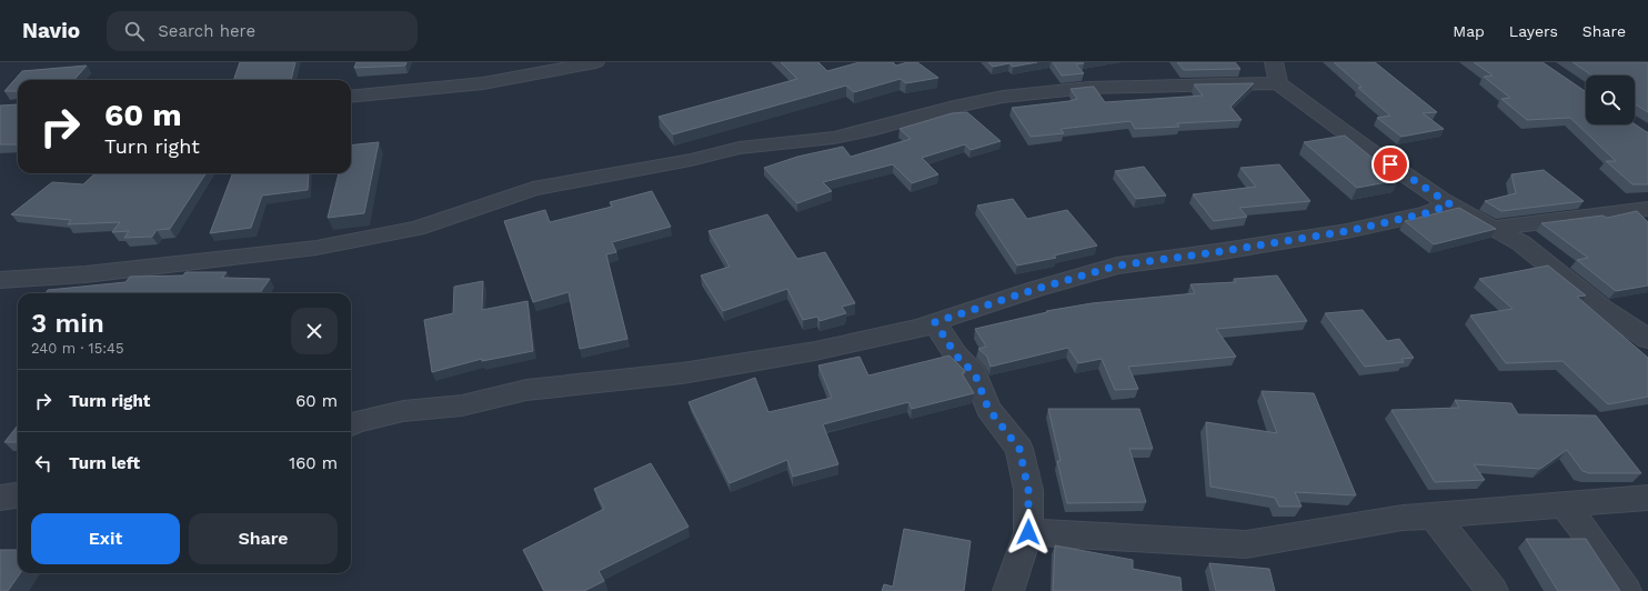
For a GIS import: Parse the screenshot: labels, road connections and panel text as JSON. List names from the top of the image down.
{
  "page": {
    "header": "Navio",
    "search": "Search here",
    "nav": ["Map", "Layers", "Share"],
    "turn": ["60 m", "Turn right"],
    "heading": ["3 min", "240 m · 15:45"],
    "list": [
      {
        "name": "Turn right",
        "value": "60 m"
      },
      {
        "name": "Turn left",
        "value": "160 m"
      }
    ],
    "buttons": ["Exit", "Share"]
  }
}
